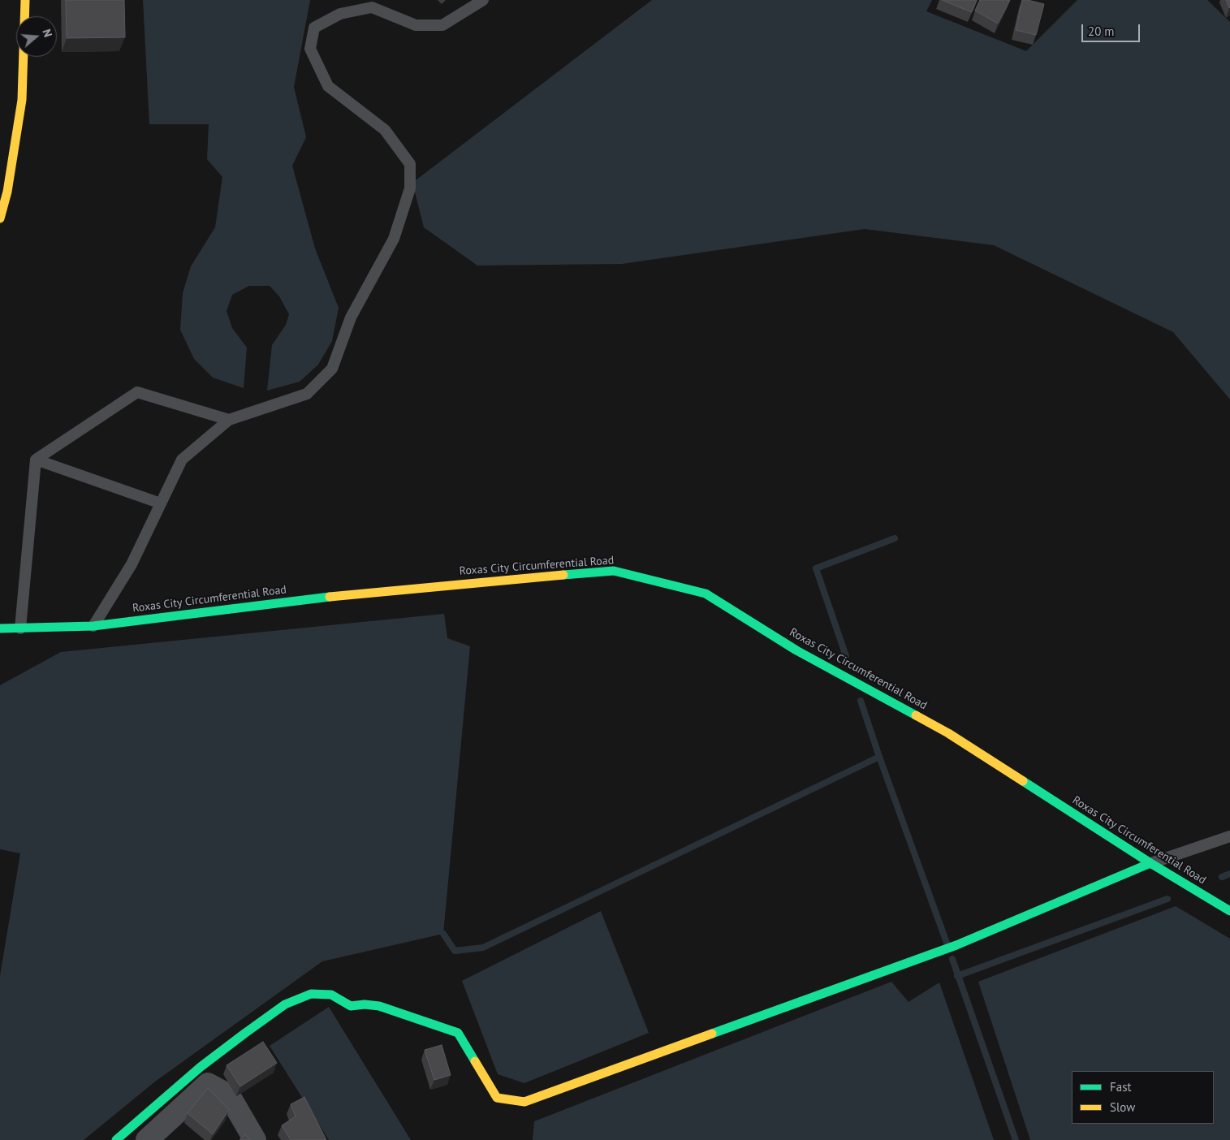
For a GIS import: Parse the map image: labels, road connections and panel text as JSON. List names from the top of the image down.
{
  "streets": {
    "street": ["Roxas City Circumferential Road"]
  },
  "legend": ["Fast", "Slow"],
  "scale_bar": "20 m",
  "north": "right"
}
